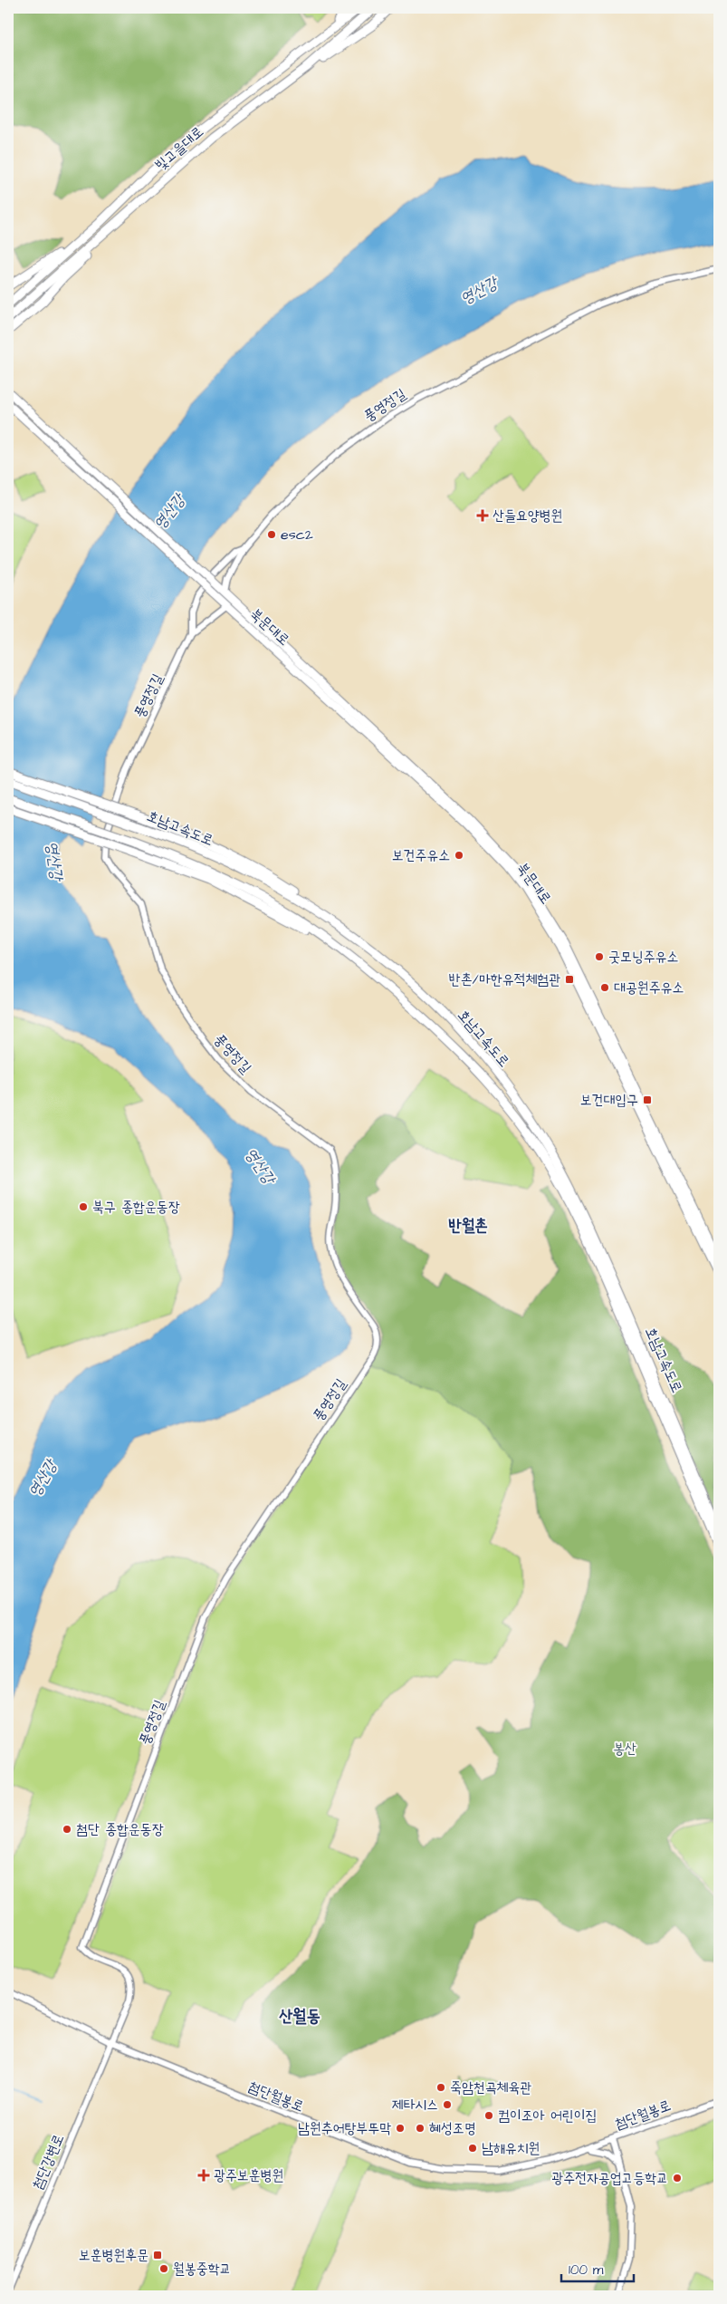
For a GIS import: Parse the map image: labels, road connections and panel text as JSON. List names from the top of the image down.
{
  "streets": {
    "highway": ["빛고을대로", "호남고속도로"],
    "main road": ["북문대로"],
    "street": ["풍영정길", "첨단월봉로", "첨단강변로"]
  },
  "crossings": [
    ["풍영정길", "첨단월봉로"],
    ["풍영정길", "첨단강변로"],
    ["첨단월봉로", "첨단강변로"]
  ],
  "districts": ["반월촌", "산월동"],
  "water": ["영산강"],
  "parks": ["봉산"],
  "places": {
    "health": ["산들요양병원", "광주보훈병원"],
    "other": [
      "esc2",
      "보건주유소",
      "굿모닝주유소",
      "대공원주유소",
      "북구 종합운동장",
      "첨단 종합운동장",
      "죽암천곡체육관",
      "제타시스",
      "컴이조아 어린이집",
      "남원추어탕부뚜막",
      "혜성조명",
      "남해유치원",
      "광주전자공업고등학교",
      "월봉중학교"
    ],
    "transit": ["반촌/마한유적체험관", "보건대입구", "보훈병원후문"]
  },
  "scale_bar": "100 m"
}
